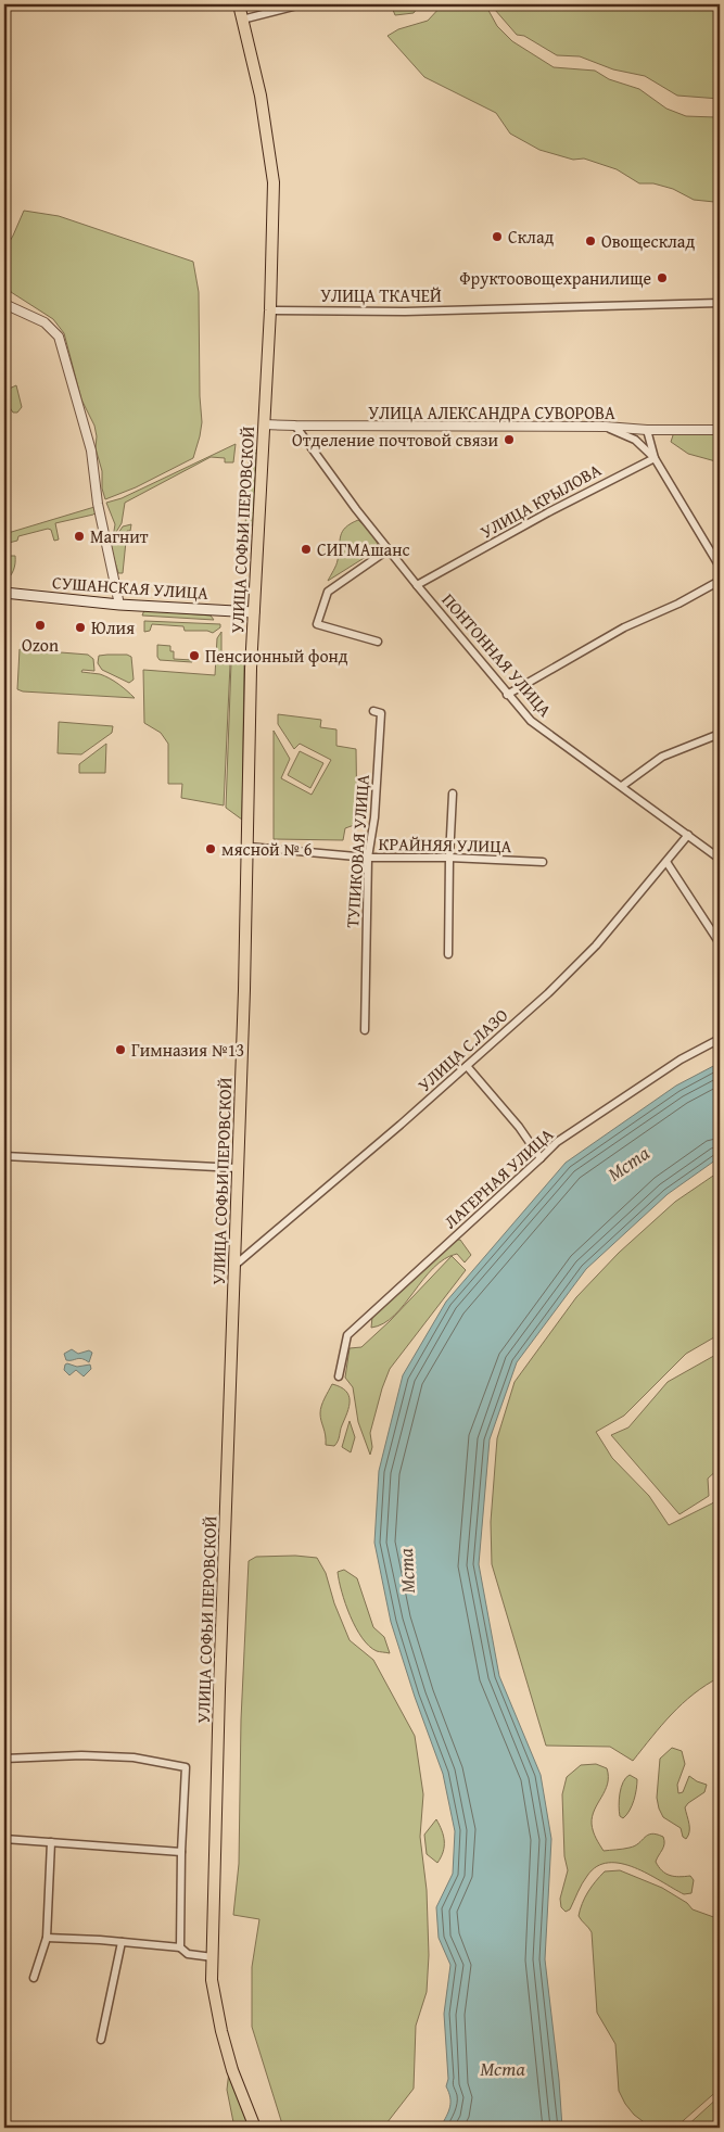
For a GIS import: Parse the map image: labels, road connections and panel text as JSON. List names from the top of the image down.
{
  "streets": {
    "main road": ["УЛИЦА СОФЬИ ПЕРОВСКОЙ", "СУШАНСКАЯ УЛИЦА"],
    "street": [
      "УЛИЦА ТКАЧЕЙ",
      "УЛИЦА АЛЕКСАНДРА СУВОРОВА",
      "УЛИЦА КРЫЛОВА",
      "ПОНТОННАЯ УЛИЦА",
      "КРАЙНЯЯ УЛИЦА",
      "ТУПИКОВАЯ УЛИЦА",
      "УЛИЦА С.ЛАЗО",
      "ЛАГЕРНАЯ УЛИЦА"
    ]
  },
  "crossings": [
    ["УЛИЦА ТКАЧЕЙ", "УЛИЦА СОФЬИ ПЕРОВСКОЙ"],
    ["УЛИЦА АЛЕКСАНДРА СУВОРОВА", "УЛИЦА СОФЬИ ПЕРОВСКОЙ"],
    ["УЛИЦА АЛЕКСАНДРА СУВОРОВА", "ПОНТОННАЯ УЛИЦА"],
    ["УЛИЦА КРЫЛОВА", "ПОНТОННАЯ УЛИЦА"],
    ["УЛИЦА СОФЬИ ПЕРОВСКОЙ", "СУШАНСКАЯ УЛИЦА"],
    ["УЛИЦА СОФЬИ ПЕРОВСКОЙ", "КРАЙНЯЯ УЛИЦА"],
    ["УЛИЦА СОФЬИ ПЕРОВСКОЙ", "УЛИЦА С.ЛАЗО"],
    ["ПОНТОННАЯ УЛИЦА", "УЛИЦА С.ЛАЗО"],
    ["КРАЙНЯЯ УЛИЦА", "ТУПИКОВАЯ УЛИЦА"]
  ],
  "water": ["Мста"],
  "places": [
    "Склад",
    "Овощесклад",
    "Фруктоовощехранилище",
    "Отделение почтовой связи",
    "Магнит",
    "СИГМАшанс",
    "Ozon",
    "Юлия",
    "Пенсионный фонд",
    "мясной № 6",
    "Гимназия №13"
  ]
}
